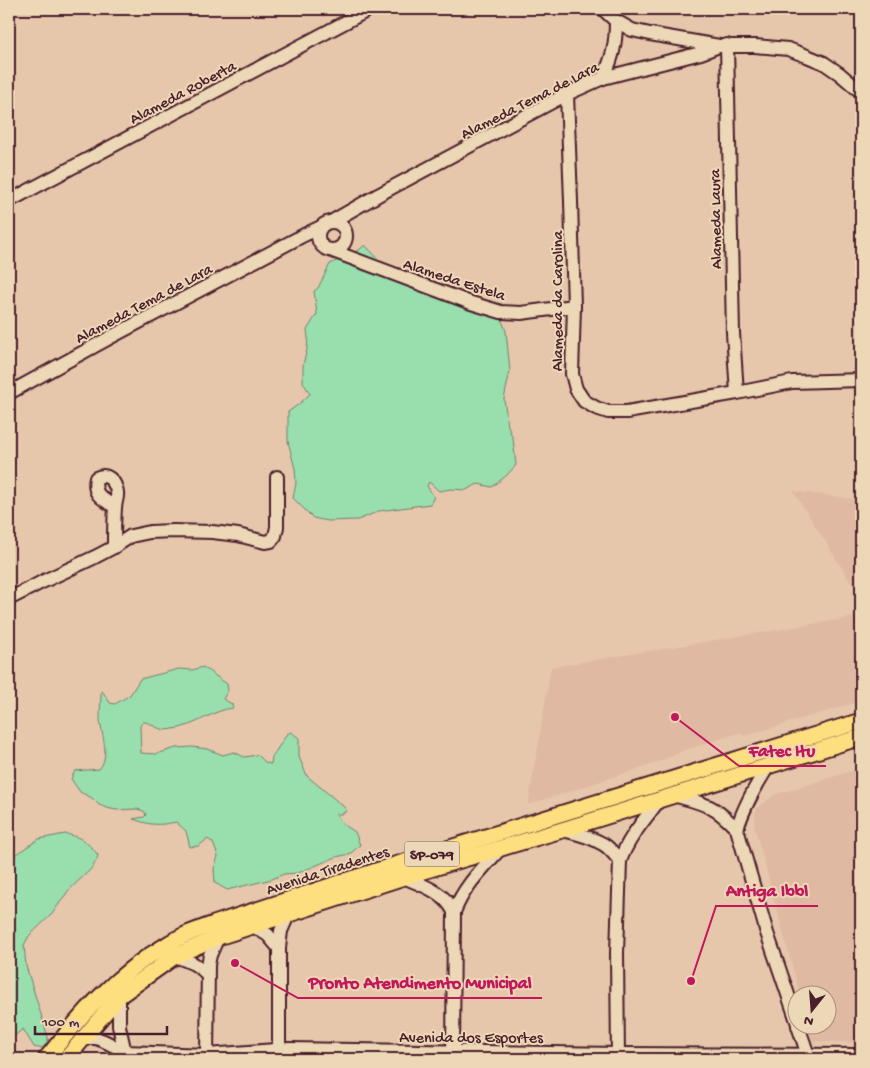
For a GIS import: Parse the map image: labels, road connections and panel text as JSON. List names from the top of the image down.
{
  "streets": {
    "main road": ["SP-079", "Avenida Tiradentes"],
    "street": [
      "Alameda Roberta",
      "Alameda Tema de Lara",
      "Alameda Laura",
      "Alameda Estela",
      "Alameda da Carolina",
      "Avenida dos Esportes"
    ]
  },
  "crossings": [
    ["Alameda Tema de Lara", "Alameda Laura"],
    ["Alameda Tema de Lara", "Alameda Estela"],
    ["Alameda Tema de Lara", "Alameda da Carolina"],
    ["Alameda Laura", "Alameda da Carolina"],
    ["Alameda Estela", "Alameda da Carolina"],
    ["Avenida Tiradentes", "Avenida dos Esportes"]
  ],
  "places": ["Fatec Itu", "Pronto Atendimento Municipal", "Antiga Ibbl"],
  "scale_bar": "100 m",
  "north": "bottom"
}
